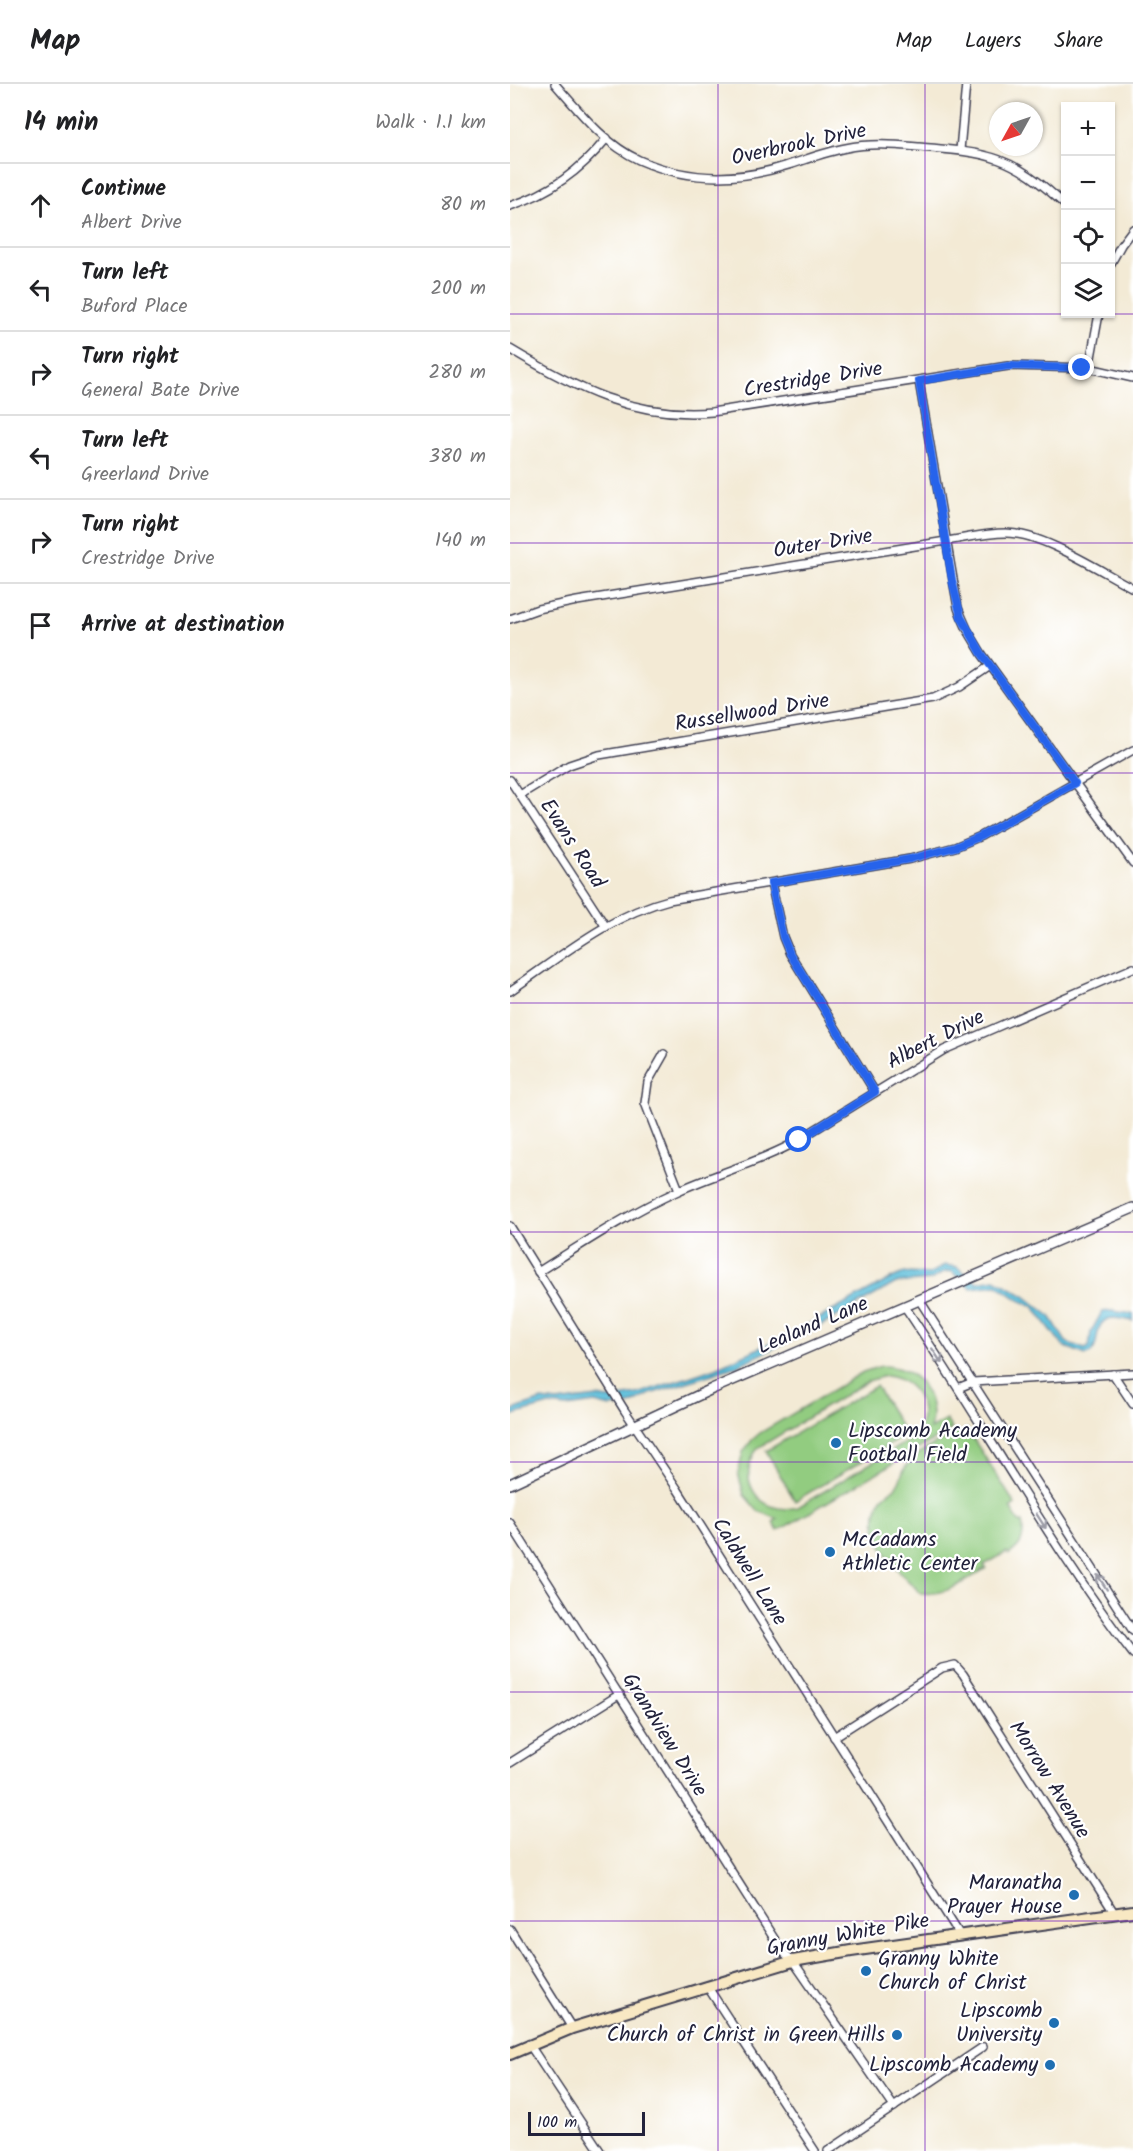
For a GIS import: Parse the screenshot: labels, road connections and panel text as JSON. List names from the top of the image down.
{
  "streets": {
    "main road": ["Granny White Pike"],
    "street": [
      "Overbrook Drive",
      "Crestridge Drive",
      "Outer Drive",
      "Russellwood Drive",
      "Evans Road",
      "Albert Drive",
      "Lealand Lane",
      "Caldwell Lane",
      "Grandview Drive",
      "Morrow Avenue"
    ]
  },
  "crossings": [
    ["Russellwood Drive", "Evans Road"],
    ["Albert Drive", "Caldwell Lane"],
    ["Lealand Lane", "Caldwell Lane"],
    ["Caldwell Lane", "Morrow Avenue"],
    ["Caldwell Lane", "Granny White Pike"],
    ["Grandview Drive", "Granny White Pike"],
    ["Morrow Avenue", "Granny White Pike"]
  ],
  "places": [
    "Lipscomb Academy Football Field",
    "McCadams Athletic Center",
    "Maranatha Prayer House",
    "Granny White Church of Christ",
    "Lipscomb University",
    "Church of Christ in Green Hills",
    "Lipscomb Academy"
  ],
  "scale_bar": "100 m",
  "north": "bottom left",
  "page": {
    "header": "Map",
    "nav": ["Map", "Layers", "Share"],
    "heading": ["14 min", "Walk · 1.1 km"],
    "map_buttons": ["+", "−"],
    "list": [
      ["Continue", "Albert Drive", "80 m"],
      ["Turn left", "Buford Place", "200 m"],
      ["Turn right", "General Bate Drive", "280 m"],
      ["Turn left", "Greerland Drive", "380 m"],
      ["Turn right", "Crestridge Drive", "140 m"],
      "Arrive at destination"
    ],
    "scale": "100 m"
  }
}
